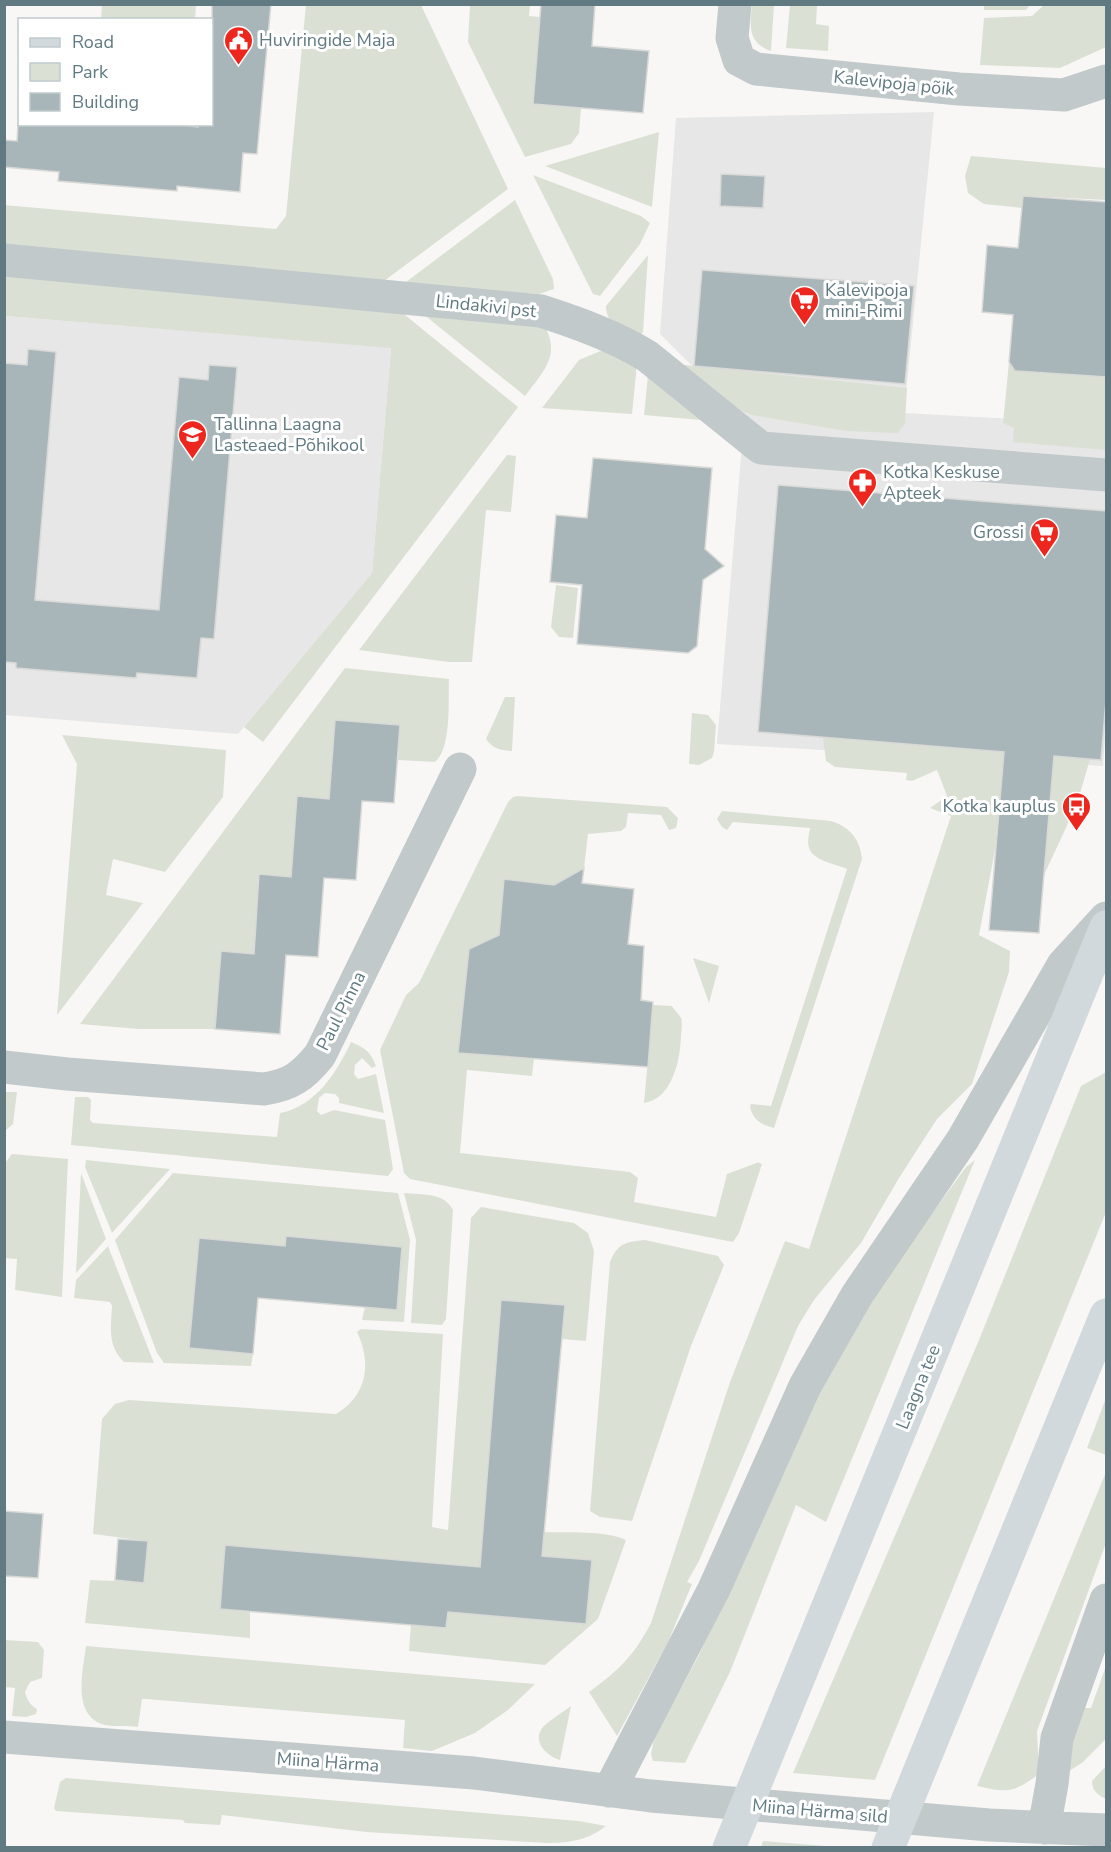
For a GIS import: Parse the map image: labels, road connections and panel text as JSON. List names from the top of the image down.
{
  "streets": {
    "main road": ["Laagna tee"],
    "street": [
      "Kalevipoja põik",
      "Lindakivi pst",
      "Paul Pinna",
      "Miina Härma",
      "Miina Härma sild"
    ]
  },
  "crossings": [
    ["Miina Härma", "Miina Härma sild"]
  ],
  "places": {
    "public building": ["Huviringide Maja"],
    "supermarket": ["Kalevipoja mini-Rimi", "Grossi"],
    "school or university": ["Tallinna Laagna Lasteaed-Põhikool"],
    "pharmacy": ["Kotka Keskuse Apteek"],
    "bus stop": ["Kotka kauplus"]
  },
  "legend": ["Road", "Park", "Building"]
}
